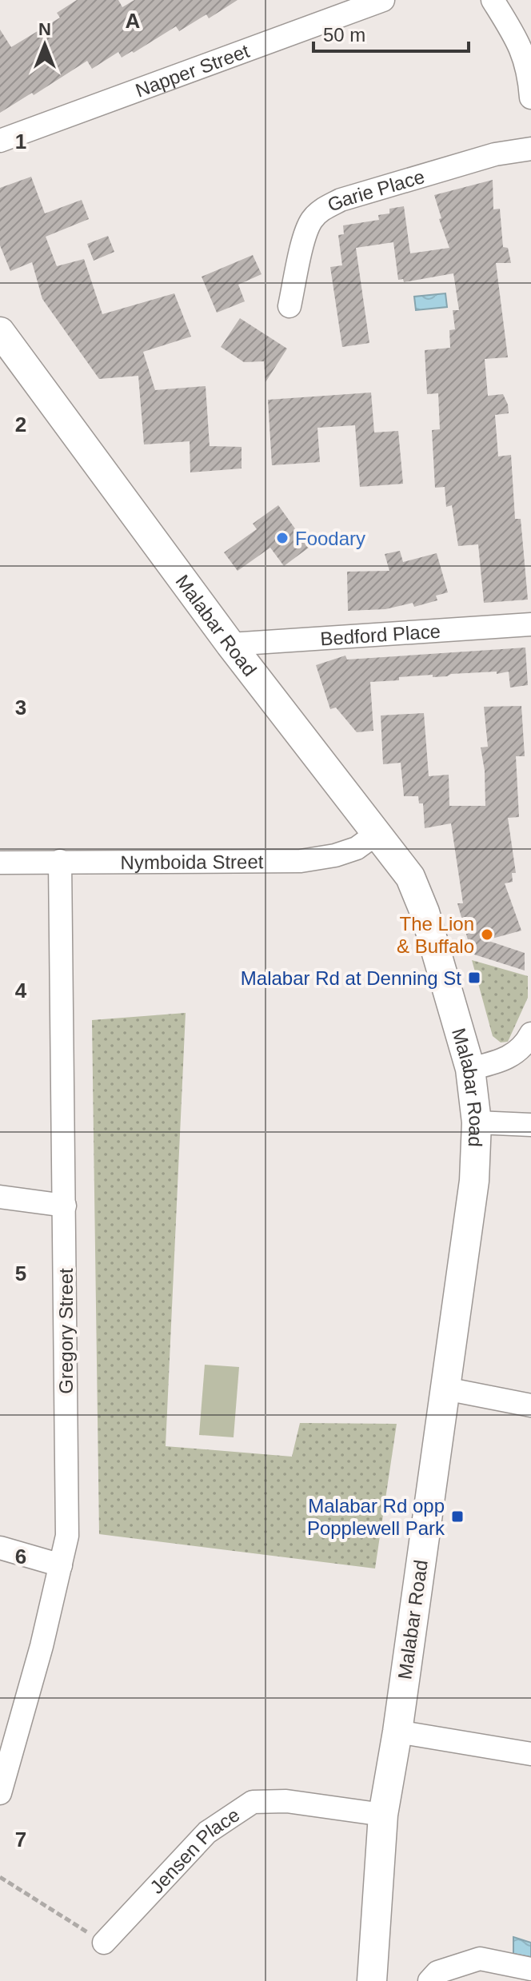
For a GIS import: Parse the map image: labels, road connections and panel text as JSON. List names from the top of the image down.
{
  "streets": {
    "main road": ["Malabar Road"],
    "street": [
      "Napper Street",
      "Garie Place",
      "Bedford Place",
      "Nymboida Street",
      "Gregory Street",
      "Jensen Place"
    ]
  },
  "crossings": [
    ["Malabar Road", "Bedford Place"],
    ["Malabar Road", "Nymboida Street"],
    ["Malabar Road", "Jensen Place"],
    ["Nymboida Street", "Gregory Street"]
  ],
  "places": {
    "other": ["Foodary", "The Lion & Buffalo"],
    "transit": ["Malabar Rd at Denning St", "Malabar Rd opp Popplewell Park"]
  },
  "scale_bar": "50 m",
  "north": "top",
  "grid": {
    "columns": ["A"],
    "rows": [
      "1",
      "2",
      "3",
      "4",
      "5",
      "6",
      "7"
    ]
  }
}
